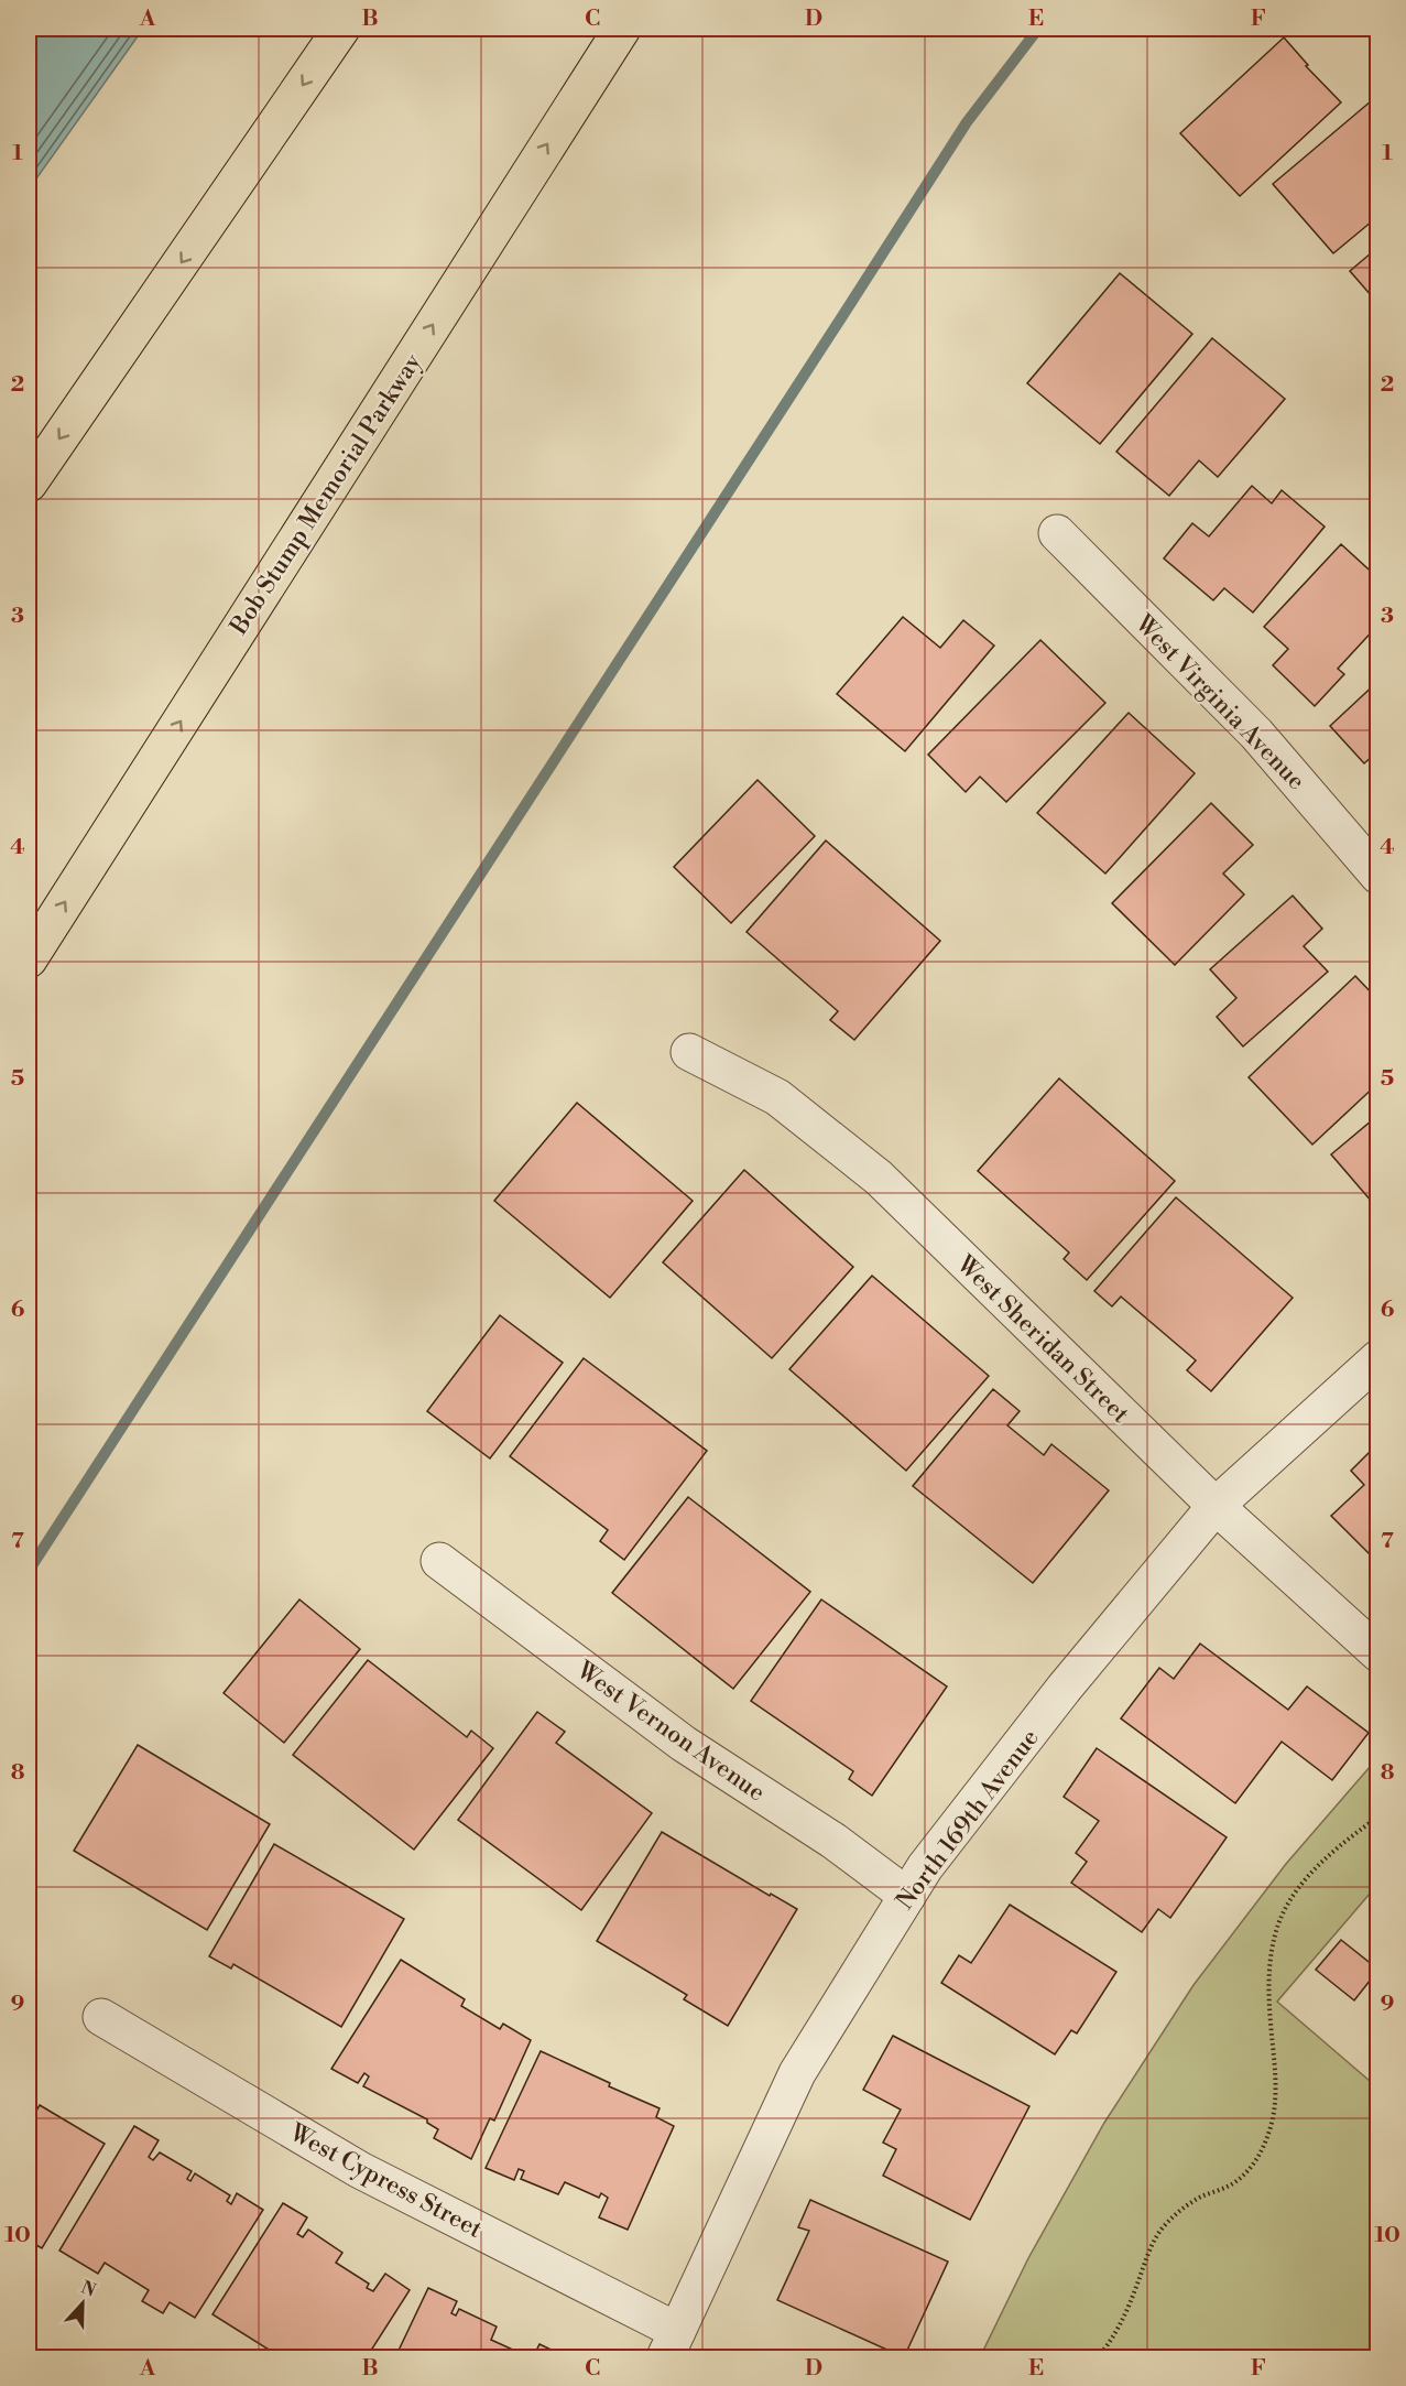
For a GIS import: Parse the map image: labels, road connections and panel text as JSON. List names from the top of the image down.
{
  "streets": {
    "highway": ["Bob Stump Memorial Parkway"],
    "street": [
      "West Virginia Avenue",
      "West Sheridan Street",
      "West Vernon Avenue",
      "North 169th Avenue",
      "West Cypress Street"
    ]
  },
  "crossings": [
    ["West Sheridan Street", "North 169th Avenue"],
    ["West Vernon Avenue", "North 169th Avenue"],
    ["North 169th Avenue", "West Cypress Street"]
  ],
  "north": "top",
  "grid": {
    "columns": [
      "A",
      "B",
      "C",
      "D",
      "E",
      "F"
    ],
    "rows": [
      "1",
      "2",
      "3",
      "4",
      "5",
      "6",
      "7",
      "8",
      "9",
      "10"
    ]
  }
}
